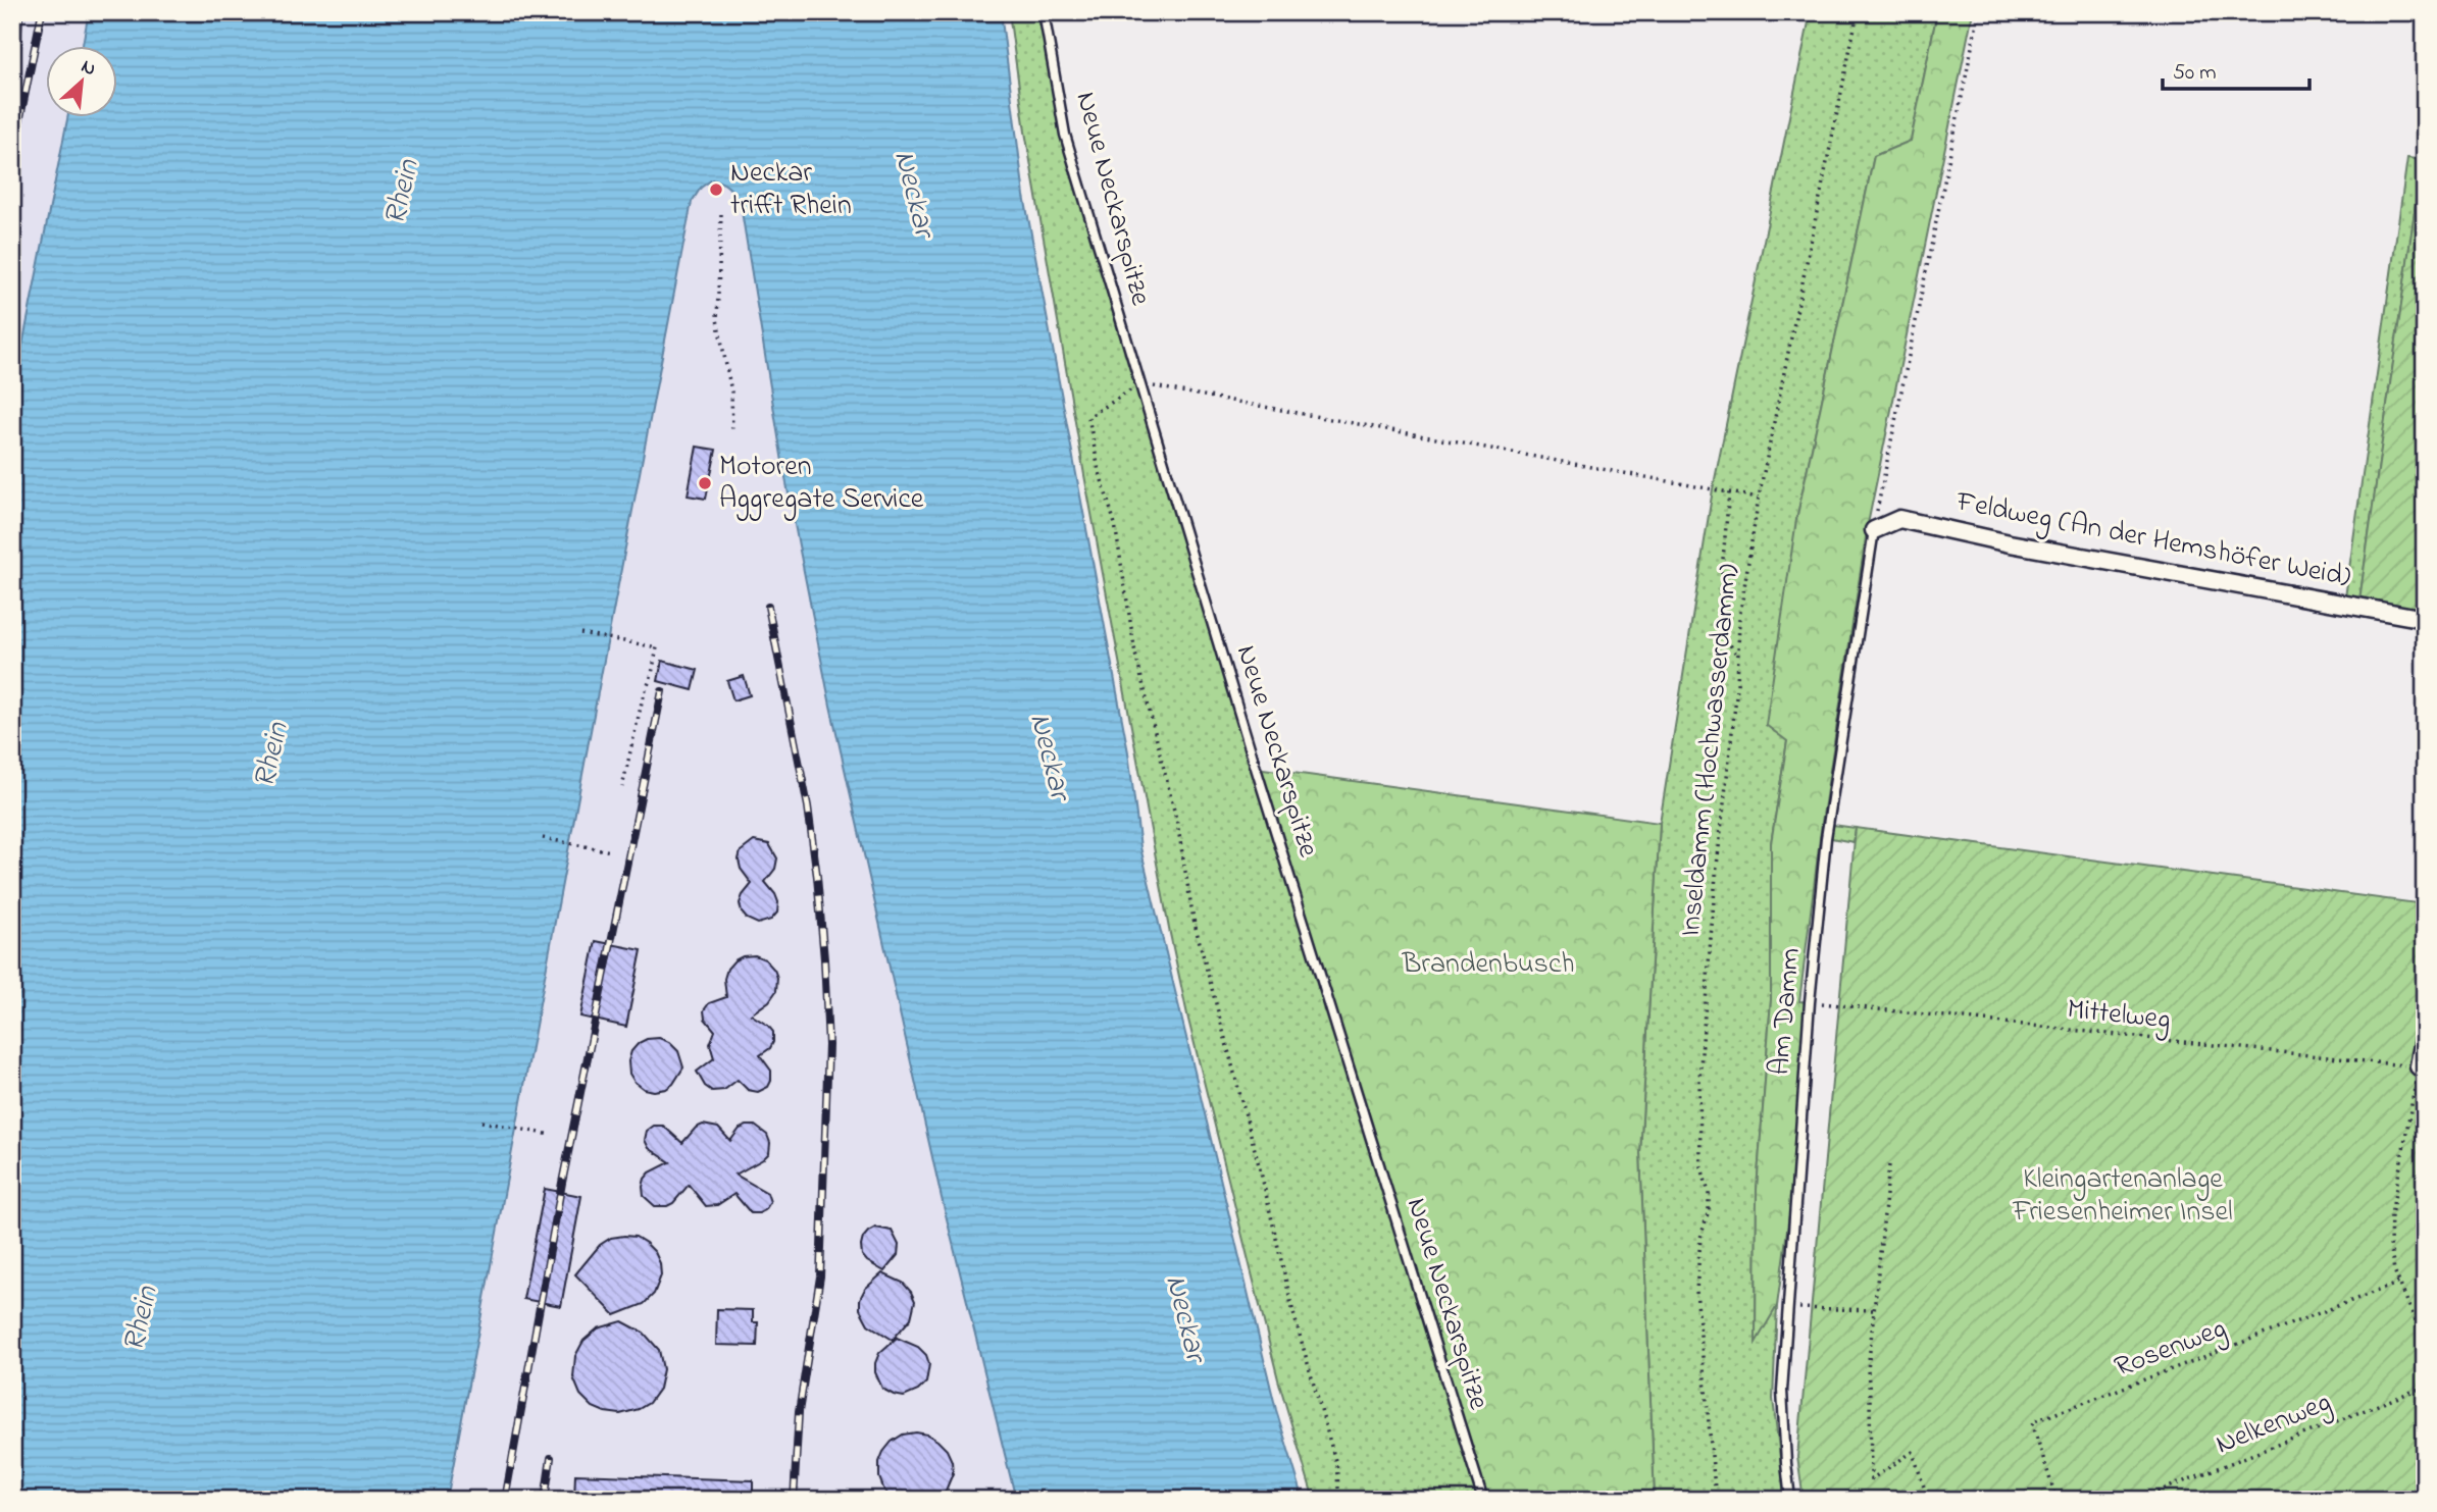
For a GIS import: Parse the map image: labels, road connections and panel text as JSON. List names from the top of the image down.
{
  "streets": {
    "street": ["Feldweg (An der Hemshöfer Weid)"],
    "lane": ["Neue Neckarspitze", "Am Damm"],
    "path": [
      "Inseldamm (Hochwasserdamm)",
      "Mittelweg",
      "Rosenweg",
      "Nelkenweg"
    ]
  },
  "crossings": [
    ["Feldweg (An der Hemshöfer Weid)", "Am Damm"],
    ["Am Damm", "Mittelweg"]
  ],
  "water": ["Rhein", "Neckar"],
  "parks": ["Brandenbusch", "Kleingartenanlage Friesenheimer Insel"],
  "places": ["Neckar trifft Rhein", "Motoren Aggregate Service"],
  "scale_bar": "50 m",
  "north": "top right"
}
